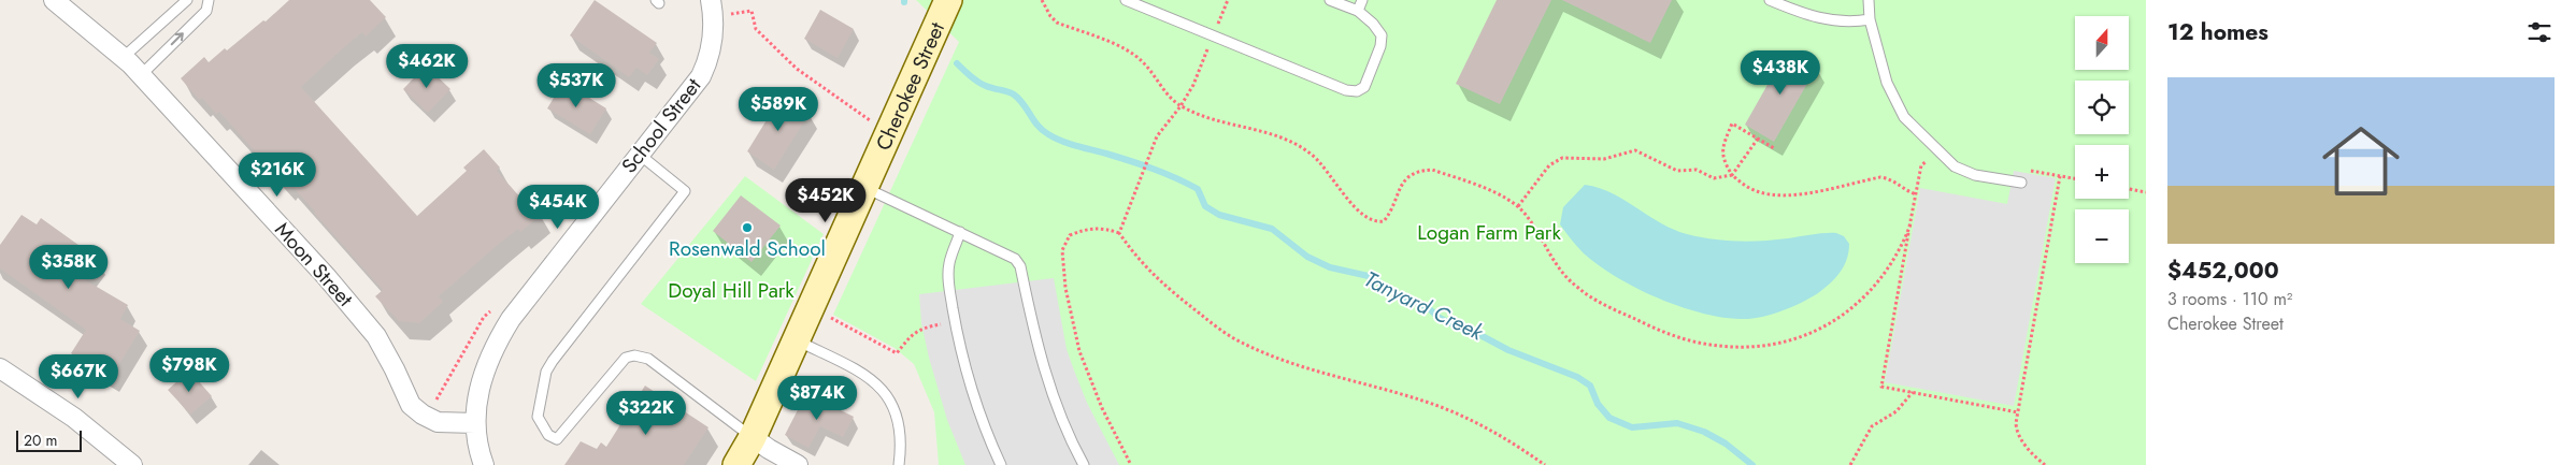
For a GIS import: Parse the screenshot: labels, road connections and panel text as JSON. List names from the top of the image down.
{
  "streets": {
    "street": ["Cherokee Street", "School Street", "Moon Street"]
  },
  "crossings": [
    ["School Street", "Moon Street"]
  ],
  "water": ["Tanyard Creek"],
  "parks": ["Logan Farm Park", "Doyal Hill Park"],
  "places": ["Rosenwald School"],
  "scale_bar": "20 m",
  "north": "top",
  "page": {
    "heading": "12 homes",
    "map_buttons": ["+", "−"],
    "price": [
      "$462K",
      "$438K",
      "$537K",
      "$589K",
      "$216K",
      "$452K",
      "$454K",
      "$358K",
      "$798K",
      "$667K",
      "$874K",
      "$322K"
    ],
    "list": [
      {
        "name": "$452,000",
        "note": "3 rooms · 110 m² · Cherokee Street"
      }
    ],
    "scale": "20 m"
  }
}
